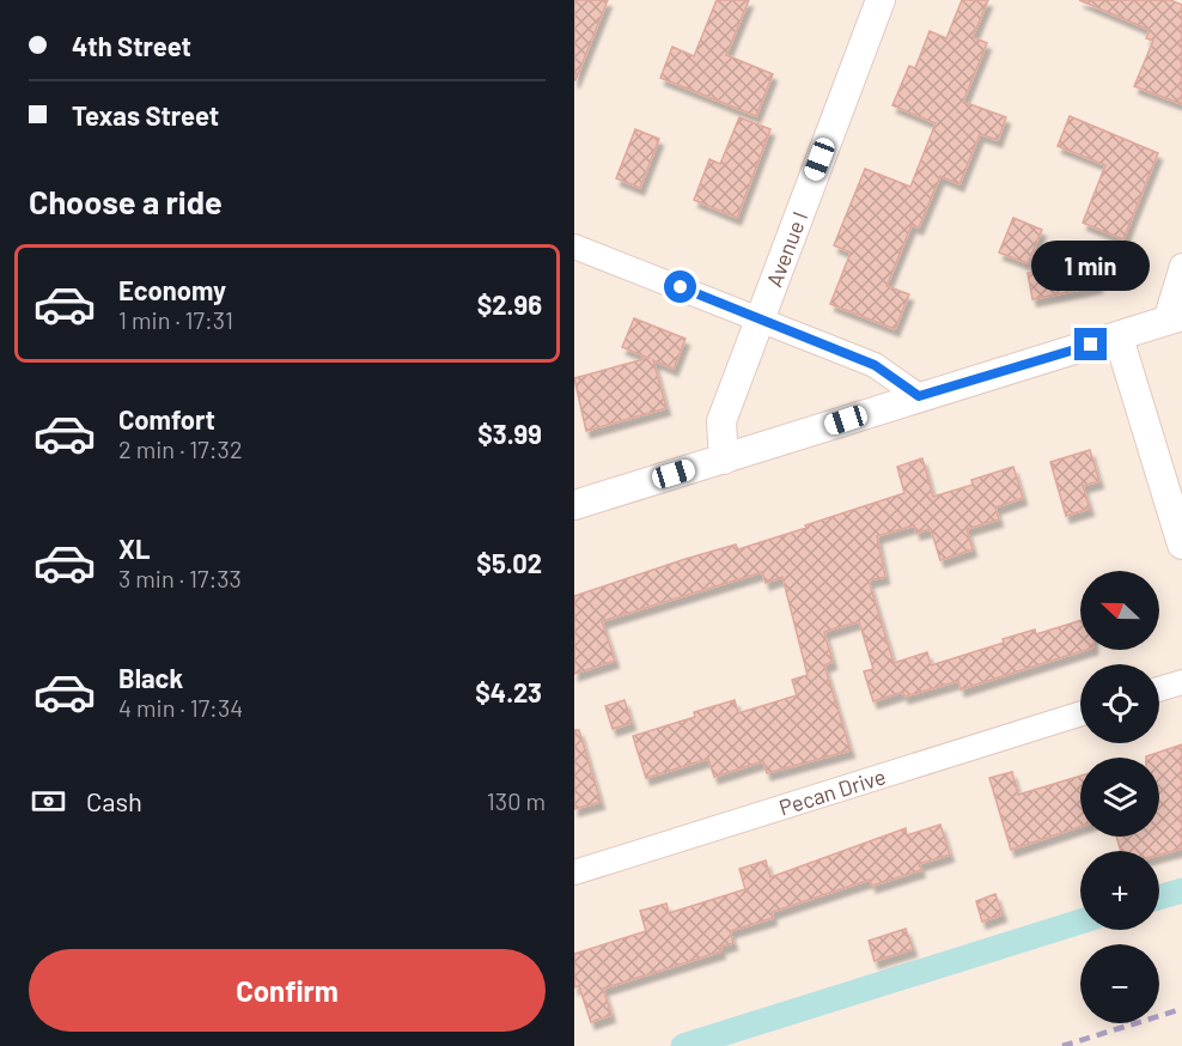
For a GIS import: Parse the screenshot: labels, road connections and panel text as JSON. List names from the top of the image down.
{
  "streets": {
    "street": ["Avenue I", "Pecan Drive"]
  },
  "north": "left",
  "page": {
    "banner": ["4th Street", "Texas Street"],
    "heading": "Choose a ride",
    "bubble": "1 min",
    "list": [
      {
        "name": "Economy",
        "note": "1 min · 17:31",
        "value": "$2.96"
      },
      {
        "name": "Comfort",
        "note": "2 min · 17:32",
        "value": "$3.99"
      },
      {
        "name": "XL",
        "note": "3 min · 17:33",
        "value": "$5.02"
      },
      {
        "name": "Black",
        "note": "4 min · 17:34",
        "value": "$4.23"
      }
    ],
    "map_buttons": ["+", "−"],
    "pay": ["Cash", "130 m"],
    "buttons": "Confirm"
  }
}
